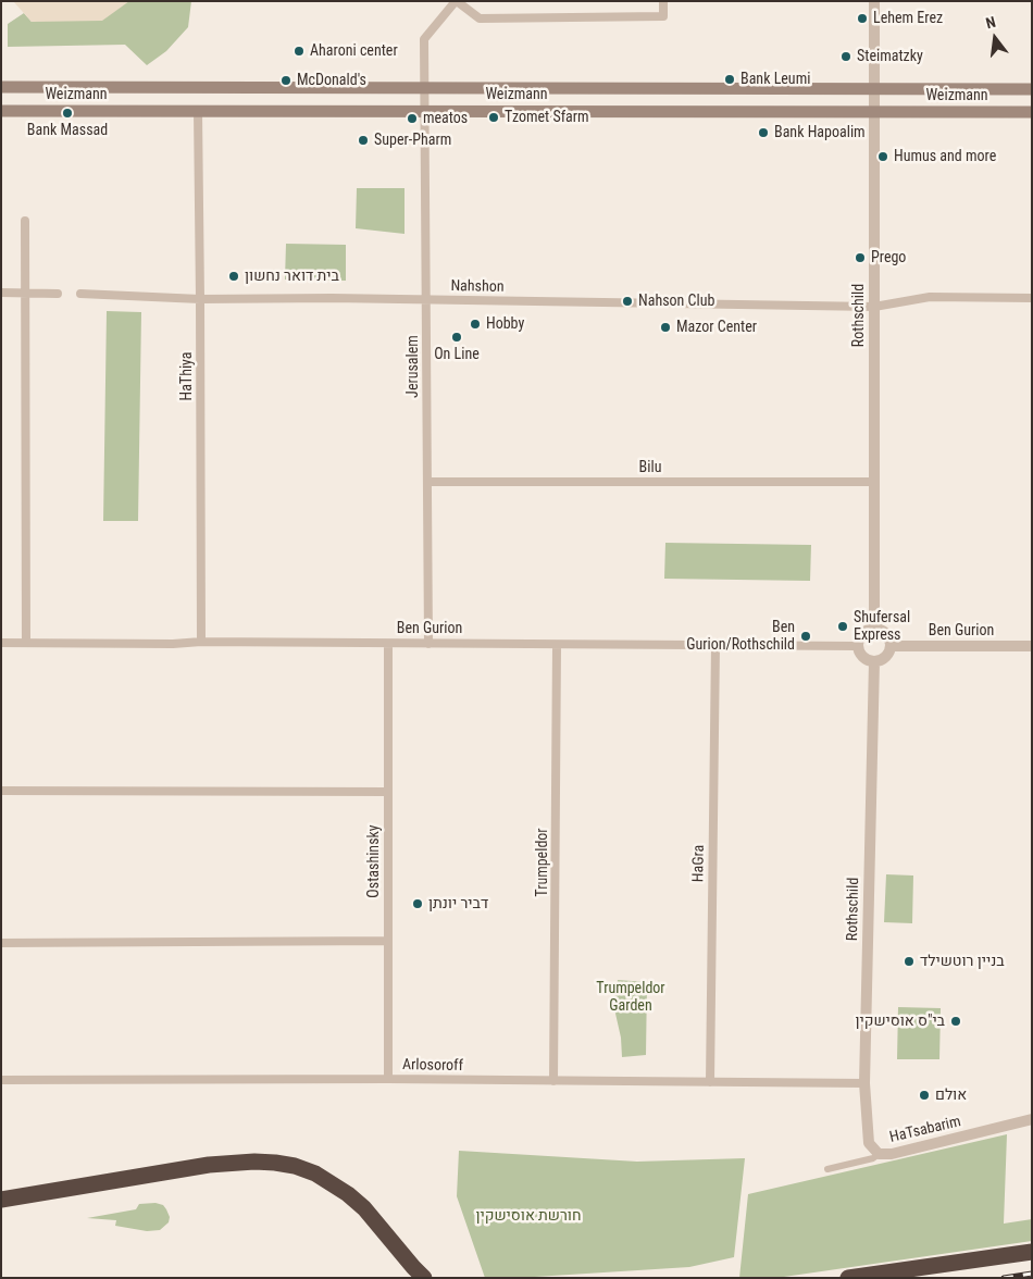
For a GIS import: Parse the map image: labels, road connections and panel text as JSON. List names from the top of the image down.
{
  "streets": {
    "main road": ["Weizmann"],
    "street": [
      "Nahshon",
      "Rothschild",
      "Jerusalem",
      "HaThiya",
      "Bilu",
      "Ben Gurion",
      "Ostashinsky",
      "Trumpeldor",
      "HaGra",
      "Arlosoroff",
      "HaTsabarim"
    ]
  },
  "crossings": [
    ["Weizmann", "Rothschild"],
    ["Weizmann", "Jerusalem"],
    ["Weizmann", "HaThiya"],
    ["Nahshon", "Rothschild"],
    ["Nahshon", "Jerusalem"],
    ["Nahshon", "HaThiya"],
    ["Rothschild", "Bilu"],
    ["Rothschild", "Ben Gurion"],
    ["Rothschild", "Arlosoroff"],
    ["Rothschild", "HaTsabarim"],
    ["Jerusalem", "Bilu"],
    ["Jerusalem", "Ben Gurion"],
    ["HaThiya", "Ben Gurion"],
    ["Ben Gurion", "Ostashinsky"],
    ["Ben Gurion", "Trumpeldor"],
    ["Ben Gurion", "HaGra"],
    ["Ostashinsky", "Arlosoroff"],
    ["Trumpeldor", "Arlosoroff"],
    ["HaGra", "Arlosoroff"]
  ],
  "parks": ["Trumpeldor Garden", "חורשת אוסישקין"],
  "places": [
    "Lehem Erez",
    "Aharoni center",
    "Steimatzky",
    "Bank Leumi",
    "McDonald's",
    "Bank Massad",
    "Tzomet Sfarm",
    "meatos",
    "Bank Hapoalim",
    "Super-Pharm",
    "Humus and more",
    "Prego",
    "בית דואר נחשון",
    "Nahson Club",
    "Hobby",
    "Mazor Center",
    "On Line",
    "Shufersal Express",
    "Ben Gurion/Rothschild",
    "דביר יונתן",
    "בניין רוטשילד",
    "בי\"ס אוסישקין",
    "אולם"
  ],
  "north": "top"
}
